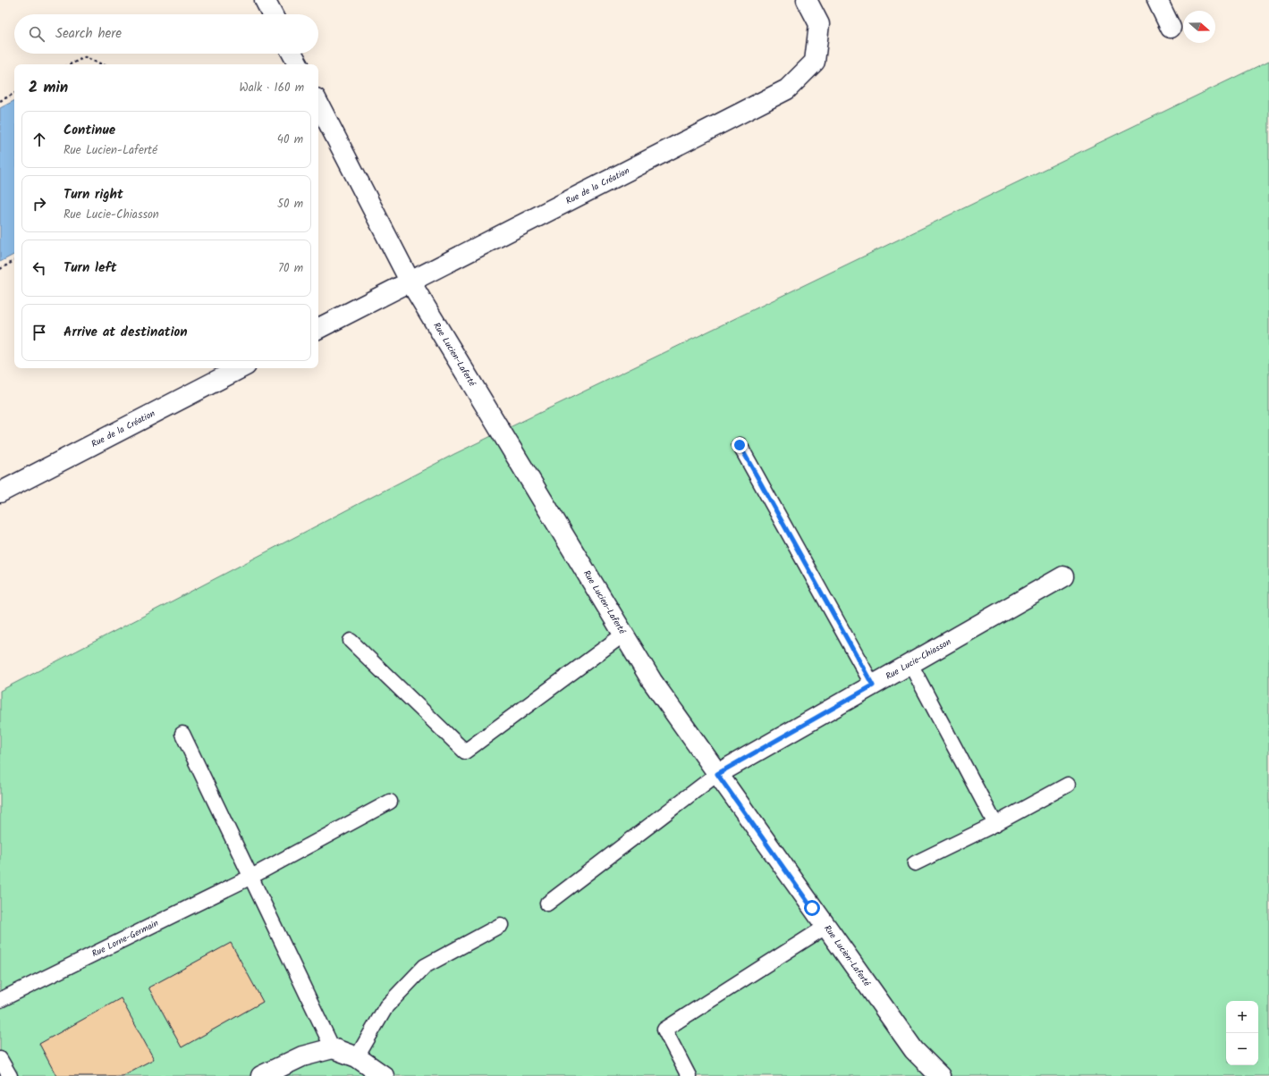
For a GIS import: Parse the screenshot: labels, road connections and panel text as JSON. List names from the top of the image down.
{
  "streets": {
    "street": ["Rue de la Création", "Rue Lucien-Laferté", "Rue Lucie-Chiasson"],
    "lane": ["Rue Lorne-Germain"]
  },
  "crossings": [
    ["Rue de la Création", "Rue Lucien-Laferté"],
    ["Rue Lucien-Laferté", "Rue Lucie-Chiasson"]
  ],
  "north": "right",
  "page": {
    "search": "Search here",
    "heading": ["2 min", "Walk · 160 m"],
    "list": [
      ["Continue", "Rue Lucien-Laferté", "40 m"],
      ["Turn right", "Rue Lucie-Chiasson", "50 m"],
      ["Turn left", "70 m"],
      "Arrive at destination"
    ],
    "map_buttons": ["+", "−"]
  }
}
